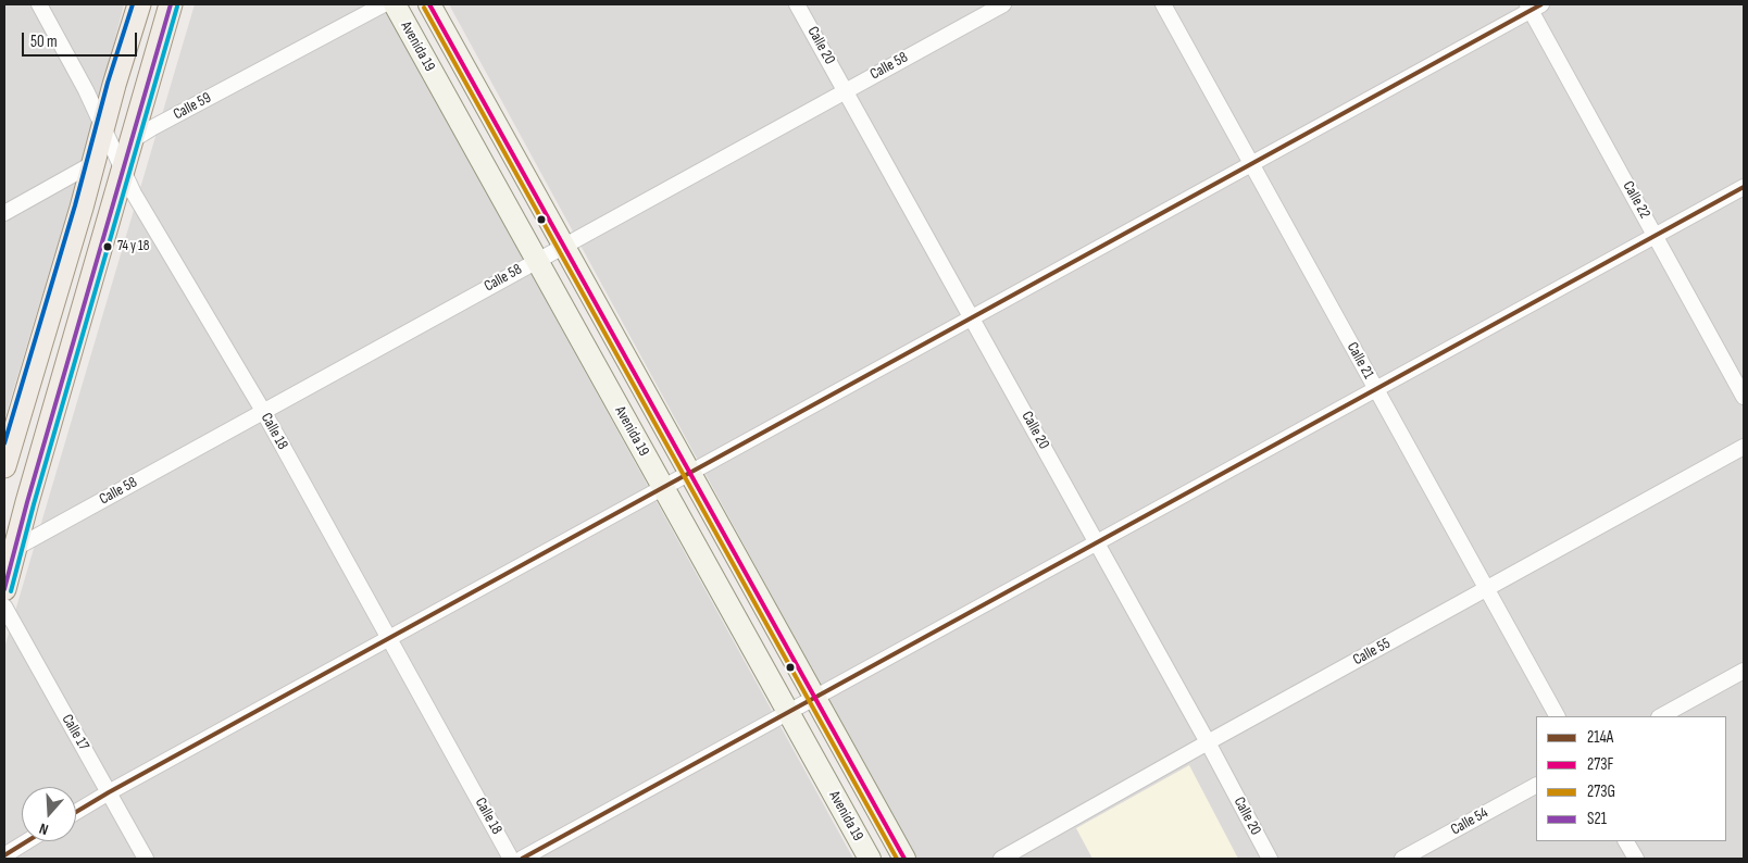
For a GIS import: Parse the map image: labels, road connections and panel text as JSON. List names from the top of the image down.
{
  "streets": {
    "main road": ["Avenida 19"],
    "street": [
      "Calle 20",
      "Calle 58",
      "Calle 59",
      "Calle 22",
      "Calle 21",
      "Calle 18",
      "Calle 55",
      "Calle 17",
      "Calle 54"
    ]
  },
  "crossings": [
    ["Calle 20", "Calle 58"],
    ["Calle 20", "Calle 55"],
    ["Avenida 19", "Calle 58"],
    ["Calle 58", "Calle 18"],
    ["Calle 59", "Calle 18"],
    ["Calle 21", "Calle 55"]
  ],
  "places": ["74 y 18"],
  "lines": [
    "transit line 214A",
    "transit line 273F",
    "transit line S21",
    "transit line 273G"
  ],
  "legend": [
    "214A",
    "273F",
    "273G",
    "S21"
  ],
  "scale_bar": "50 m",
  "north": "bottom"
}
